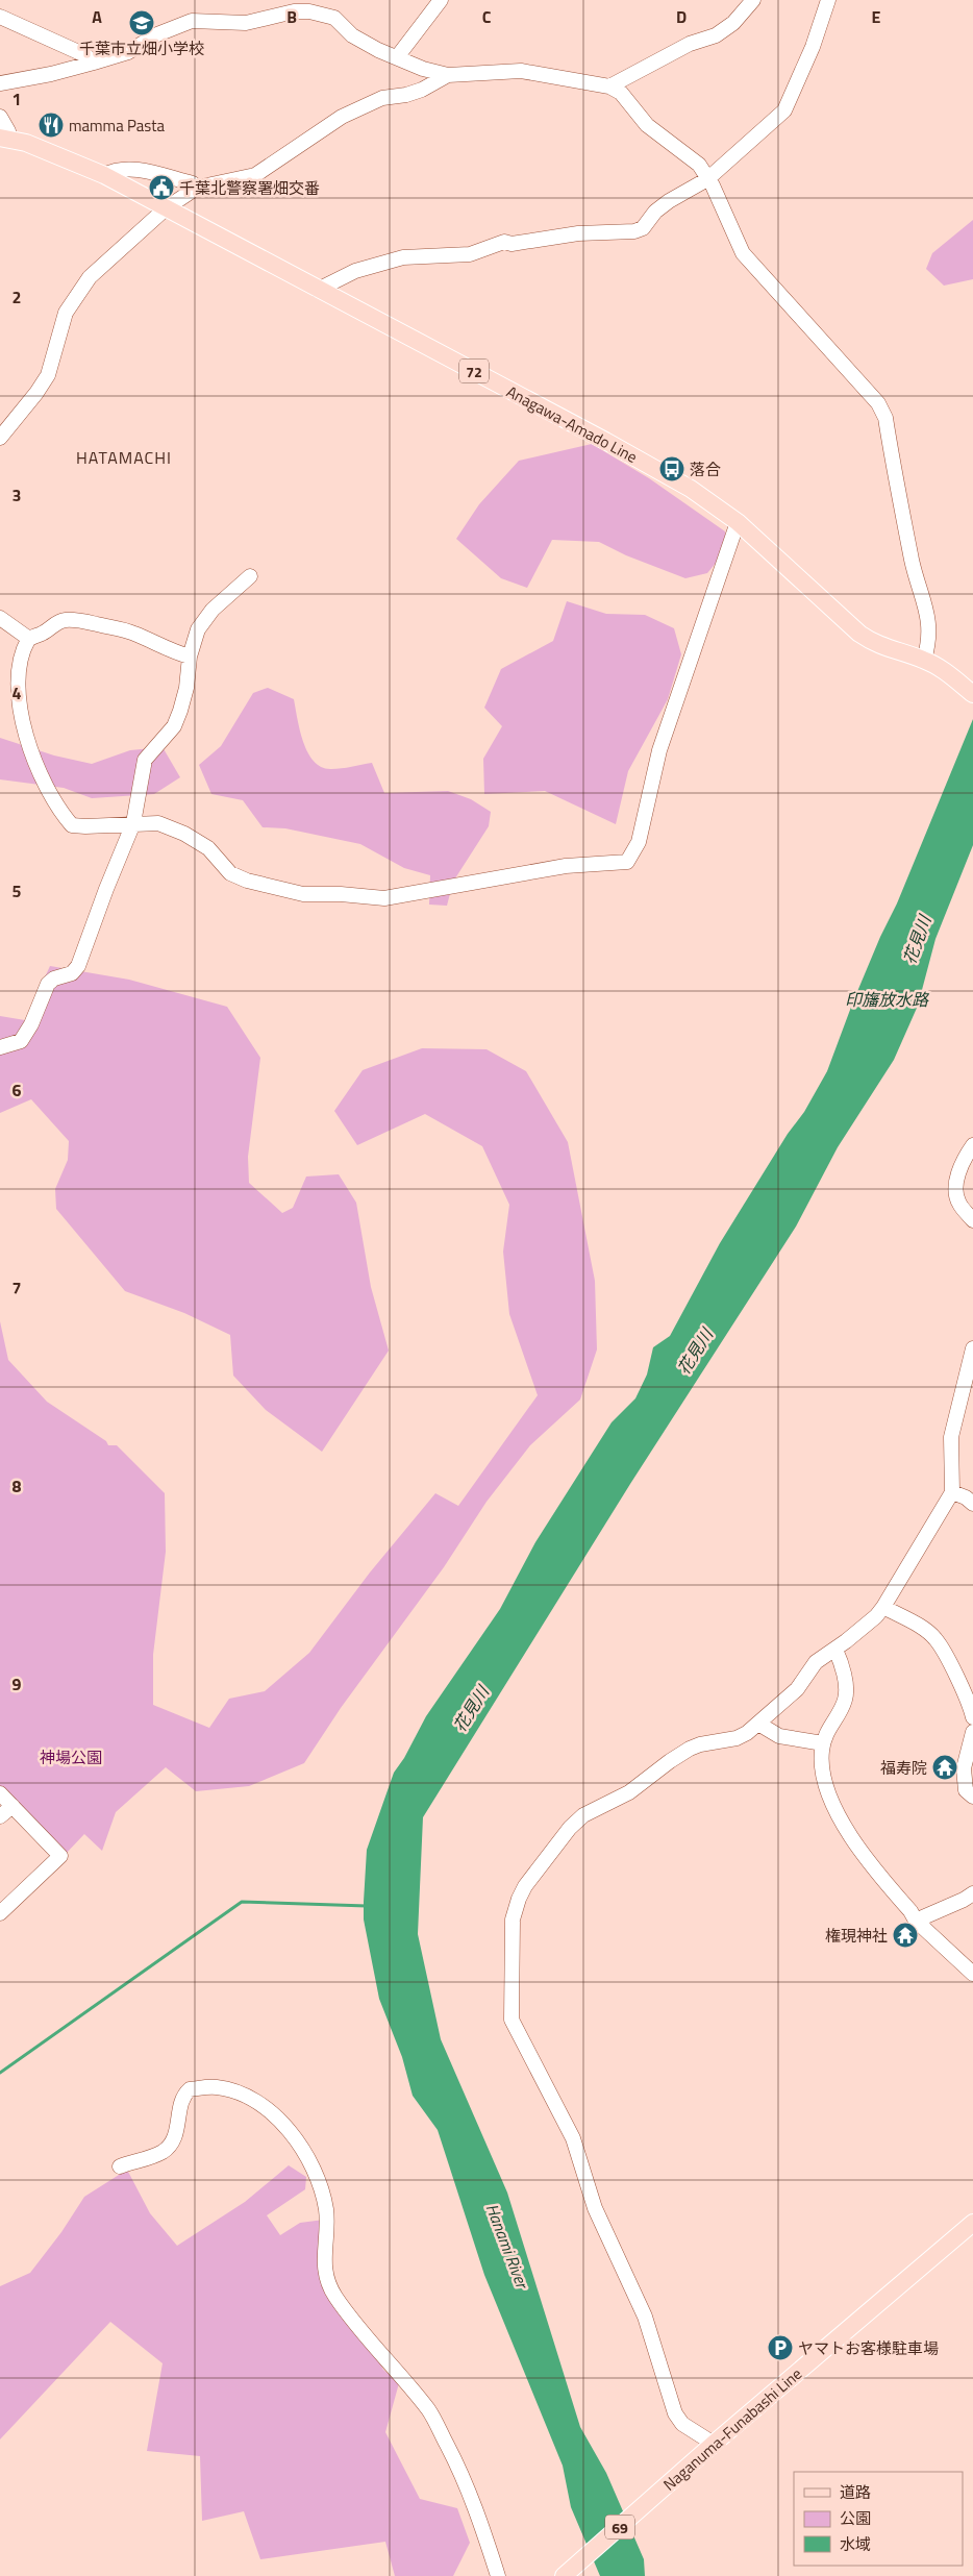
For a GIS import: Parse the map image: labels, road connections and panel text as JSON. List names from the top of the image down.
{
  "streets": {
    "main road": [
      "72",
      "Anagawa-Amado Line",
      "Naganuma-Funabashi Line",
      "69"
    ]
  },
  "districts": ["HATAMACHI"],
  "water": ["花見川", "印旛放水路", "Hanami River"],
  "parks": ["神場公園"],
  "places": {
    "school or university": ["千葉市立畑小学校"],
    "restaurant": ["mamma Pasta"],
    "public building": ["千葉北警察署畑交番"],
    "bus stop": ["落合"],
    "temple": ["福寿院", "権現神社"],
    "parking": ["ヤマトお客様駐車場"]
  },
  "legend": ["道路", "公園", "水域"],
  "grid": {
    "columns": [
      "A",
      "B",
      "C",
      "D",
      "E"
    ],
    "rows": [
      "1",
      "2",
      "3",
      "4",
      "5",
      "6",
      "7",
      "8",
      "9"
    ]
  }
}
